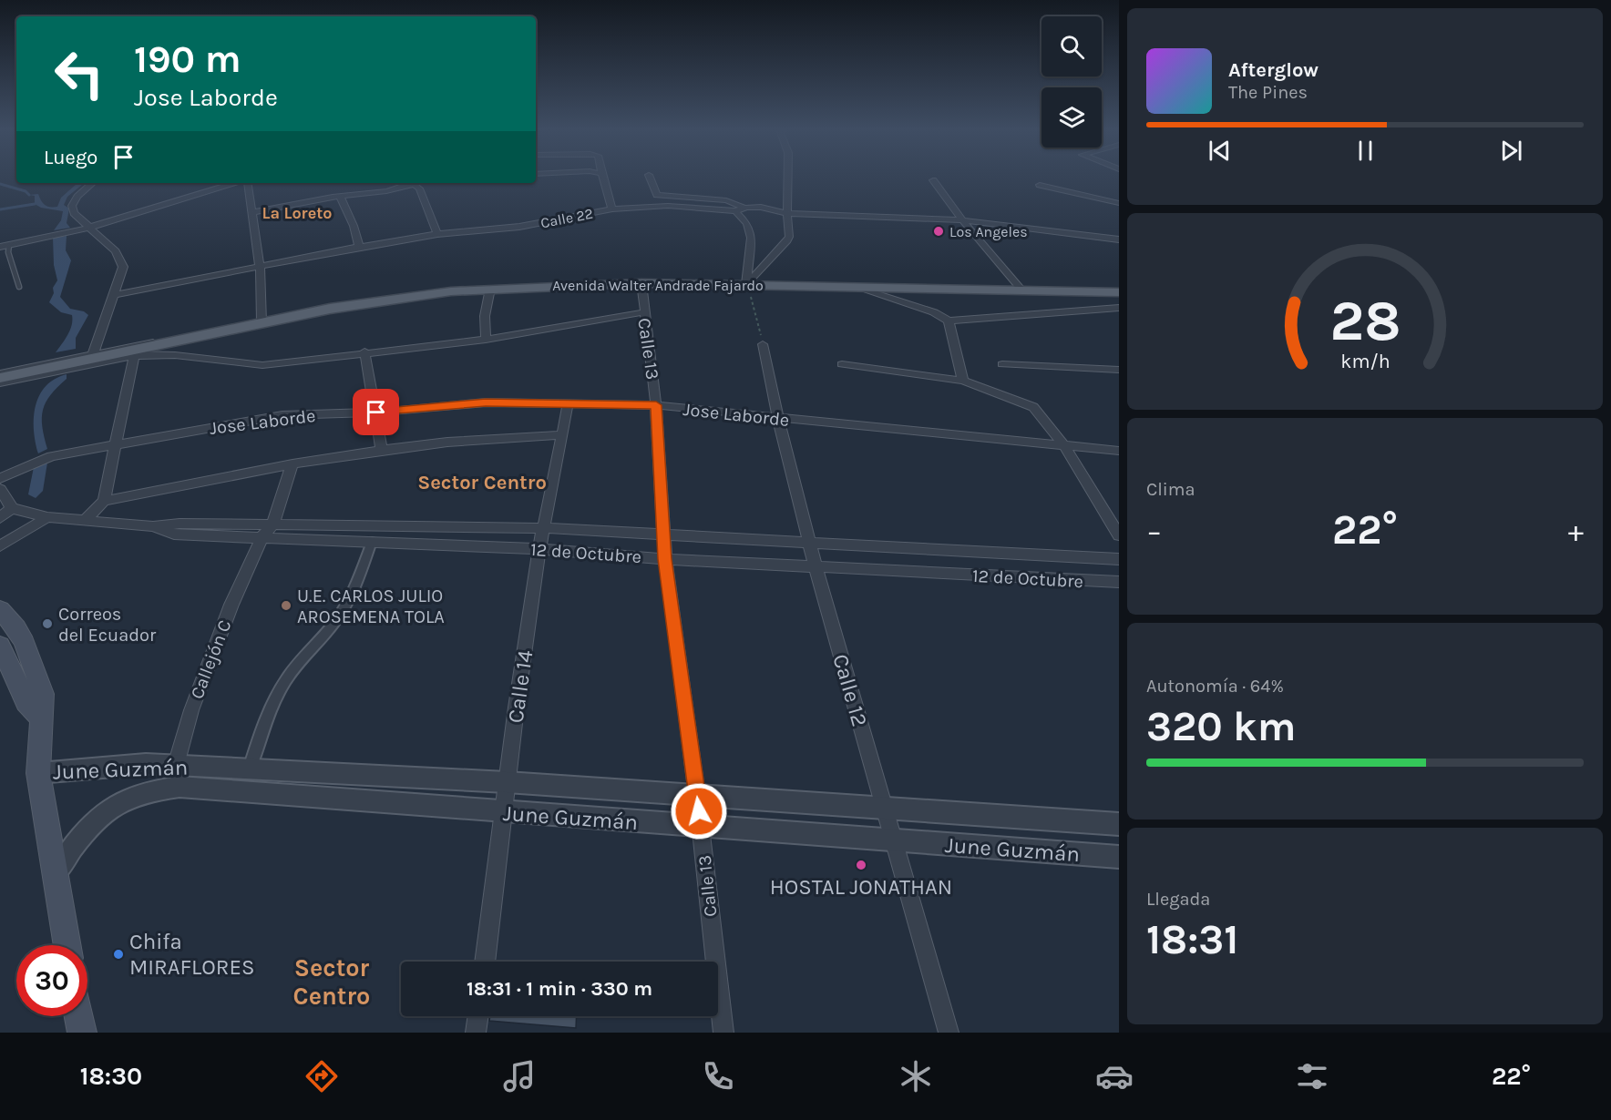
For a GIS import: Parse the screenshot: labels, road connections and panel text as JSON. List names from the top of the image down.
{
  "streets": {
    "main road": ["Avenida Walter Andrade Fajardo"],
    "street": [
      "Calle 22",
      "Calle 13",
      "Jose Laborde",
      "12 de Octubre",
      "Callejón C",
      "Calle 14",
      "Calle 12",
      "June Guzmán"
    ]
  },
  "crossings": [
    ["Avenida Walter Andrade Fajardo", "Calle 13"],
    ["Calle 13", "Jose Laborde"],
    ["Calle 13", "12 de Octubre"],
    ["Calle 13", "June Guzmán"],
    ["Jose Laborde", "Calle 14"],
    ["Jose Laborde", "Calle 12"],
    ["12 de Octubre", "Callejón C"],
    ["12 de Octubre", "Calle 14"],
    ["12 de Octubre", "Calle 12"],
    ["Callejón C", "June Guzmán"],
    ["Calle 14", "June Guzmán"],
    ["Calle 12", "June Guzmán"]
  ],
  "districts": ["La Loreto", "Sector Centro", "Sector Centro"],
  "places": [
    "Los Angeles",
    "U.E. CARLOS JULIO AROSEMENA TOLA",
    "Correos del Ecuador",
    "HOSTAL JONATHAN",
    "Chifa MIRAFLORES"
  ],
  "page": {
    "turn": ["190 m", "Jose Laborde"],
    "song": ["Afterglow", "The Pines"],
    "then": "Luego",
    "tile": [
      "Clima",
      ["Autonomía · 64%", "320 km"],
      ["Llegada", "18:31"]
    ],
    "heat": ["−", "22°", "+"],
    "limit": "30",
    "trip": "18:31 · 1 min · 330 m",
    "tabs": ["18:30", "22°"],
    "gauge": ["28", "km/h"]
  }
}
